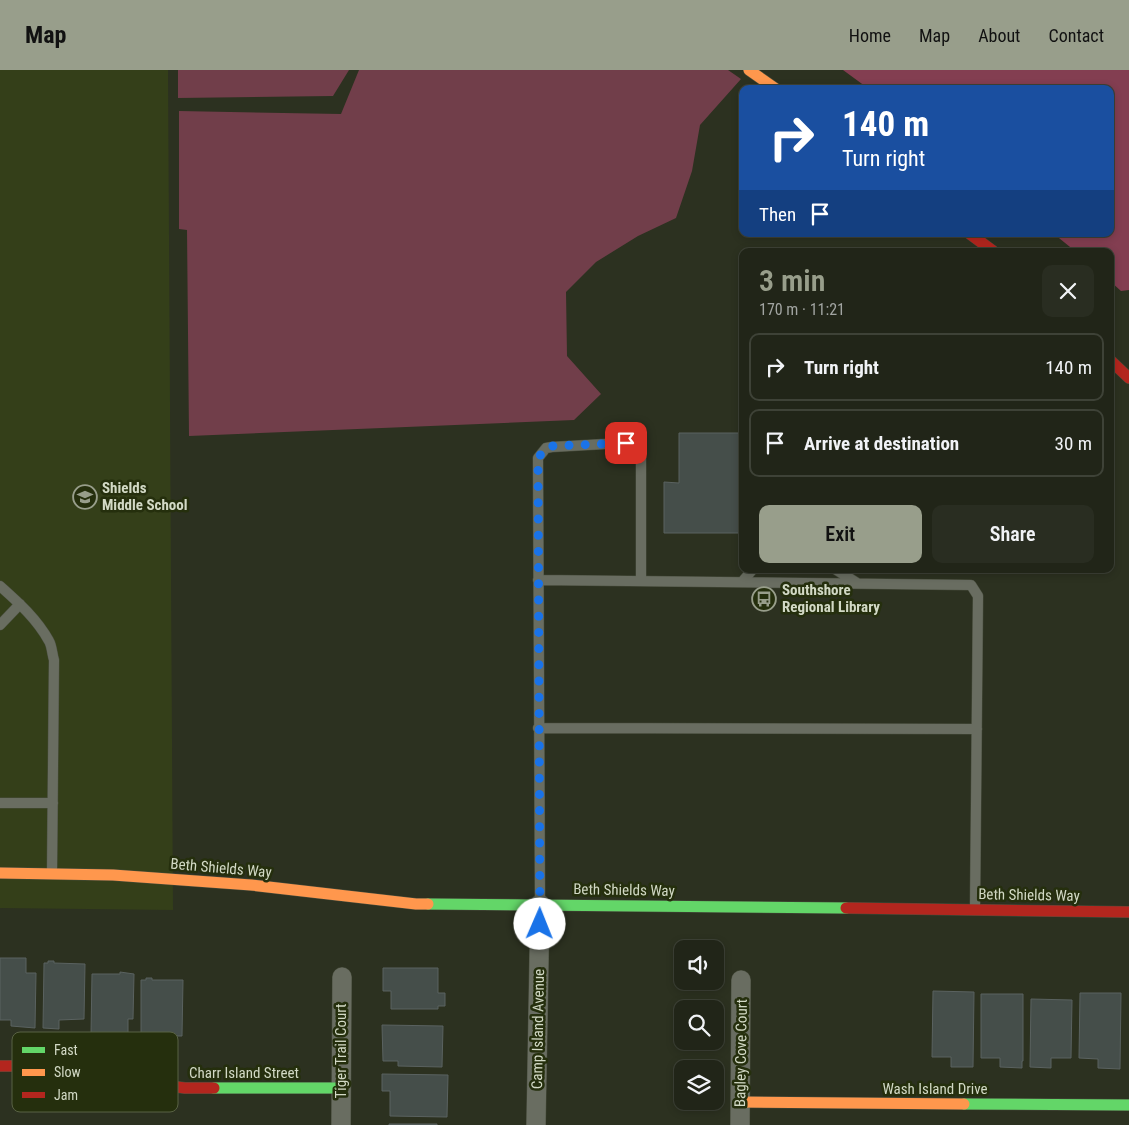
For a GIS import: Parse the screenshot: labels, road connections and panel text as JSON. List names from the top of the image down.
{
  "streets": {
    "street": [
      "Beth Shields Way",
      "Camp Island Avenue",
      "Tiger Trail Court",
      "Bagley Cove Court",
      "Charr Island Street",
      "Wash Island Drive"
    ]
  },
  "crossings": [
    ["Beth Shields Way", "Camp Island Avenue"],
    ["Tiger Trail Court", "Charr Island Street"],
    ["Bagley Cove Court", "Wash Island Drive"]
  ],
  "places": {
    "school or university": ["Shields Middle School"],
    "bus stop": ["Southshore Regional Library"]
  },
  "legend": ["Fast", "Slow", "Jam"],
  "page": {
    "header": "Map",
    "nav": [
      "Home",
      "Map",
      "About",
      "Contact"
    ],
    "turn": ["140 m", "Turn right"],
    "then": "Then",
    "heading": ["3 min", "170 m · 11:21"],
    "list": [
      {
        "name": "Turn right",
        "value": "140 m"
      },
      {
        "name": "Arrive at destination",
        "value": "30 m"
      }
    ],
    "buttons": ["Exit", "Share"]
  }
}
